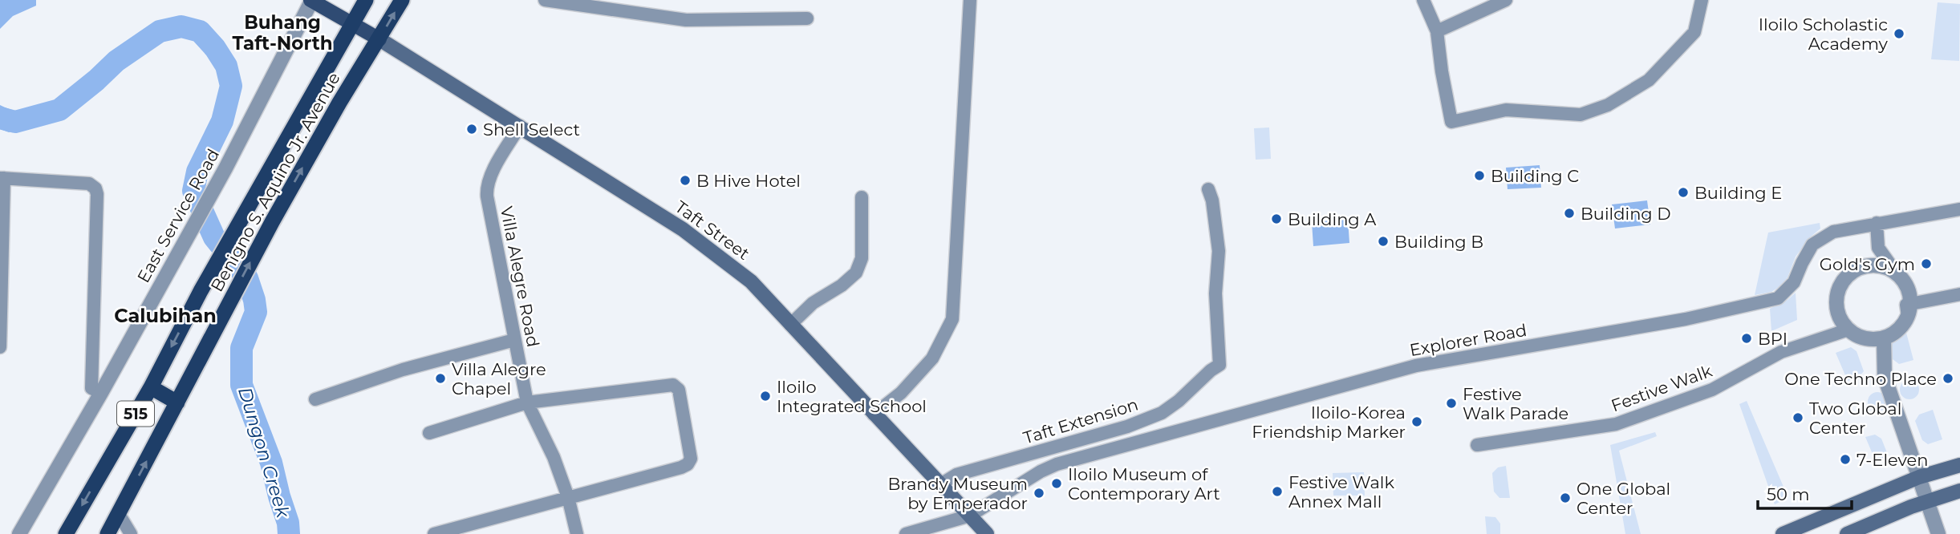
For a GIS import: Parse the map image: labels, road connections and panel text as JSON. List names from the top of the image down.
{
  "streets": {
    "highway": ["Benigno S. Aquino Jr. Avenue", "515"],
    "main road": ["Taft Street"],
    "street": [
      "East Service Road",
      "Villa Alegre Road",
      "Explorer Road",
      "Festive Walk",
      "Taft Extension"
    ]
  },
  "crossings": [
    ["Benigno S. Aquino Jr. Avenue", "Taft Street"],
    ["Taft Street", "Villa Alegre Road"],
    ["Taft Street", "Explorer Road"],
    ["Taft Street", "Taft Extension"]
  ],
  "districts": ["Buhang Taft-North", "Calubihan"],
  "water": ["Dungon Creek"],
  "places": [
    "Iloilo Scholastic Academy",
    "Shell Select",
    "Building C",
    "B Hive Hotel",
    "Building E",
    "Building D",
    "Building A",
    "Building B",
    "Gold's Gym",
    "BPI",
    "Villa Alegre Chapel",
    "One Techno Place",
    "Iloilo Integrated School",
    "Festive Walk Parade",
    "Two Global Center",
    "Iloilo-Korea Friendship Marker",
    "7-Eleven",
    "Iloilo Museum of Contemporary Art",
    "Festive Walk Annex Mall",
    "Brandy Museum by Emperador",
    "One Global Center"
  ],
  "scale_bar": "50 m"
}
